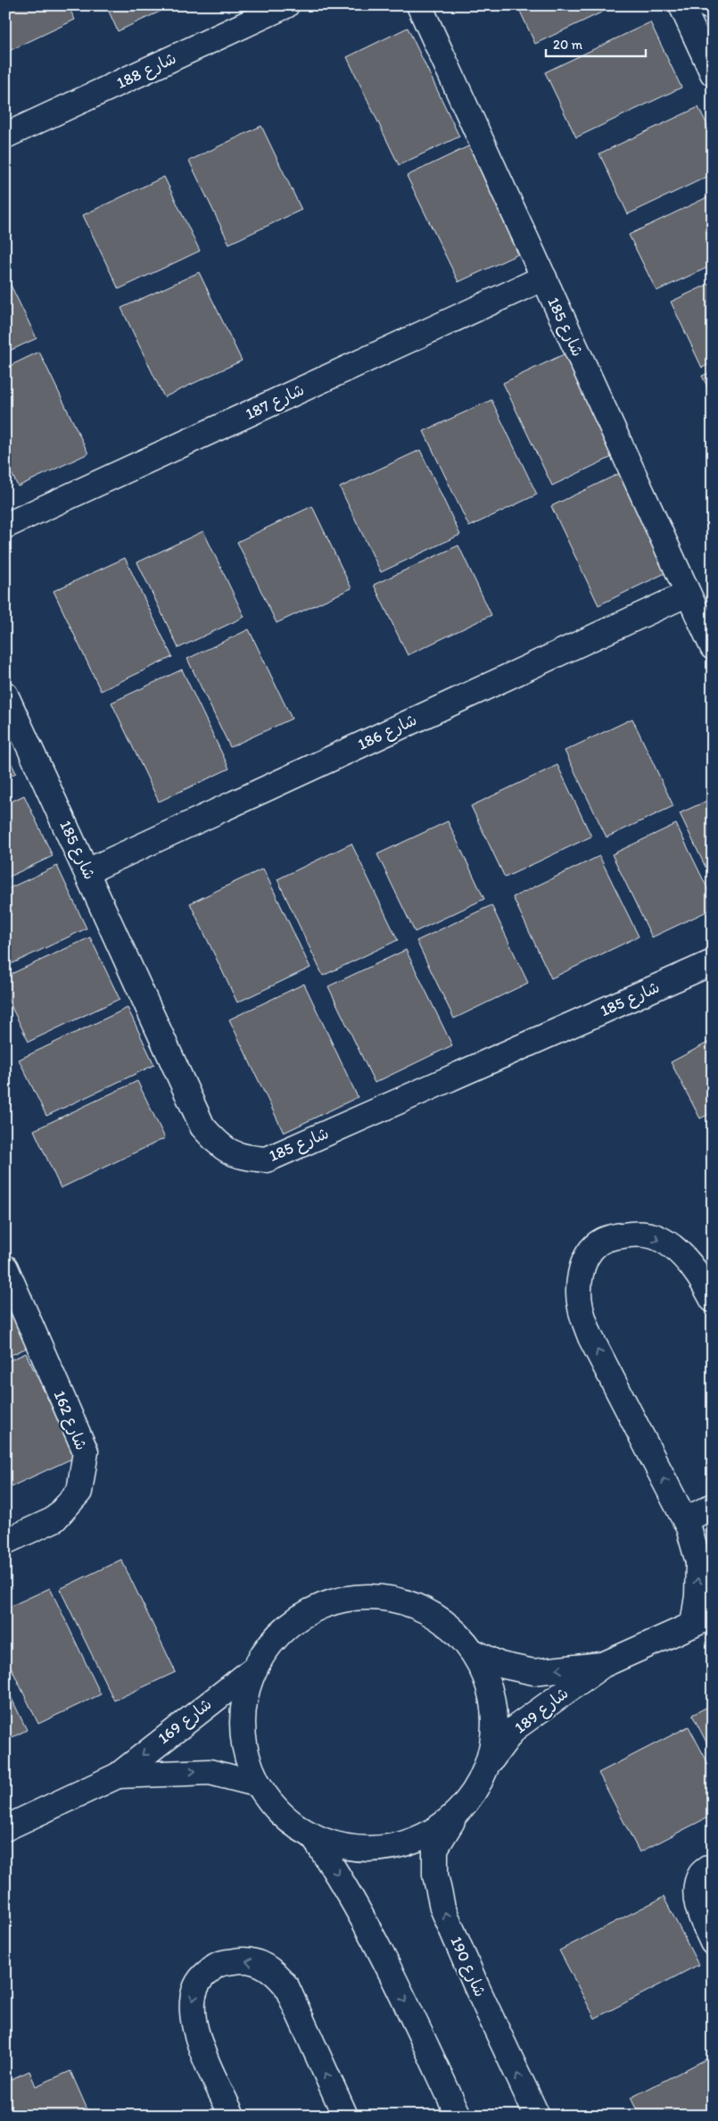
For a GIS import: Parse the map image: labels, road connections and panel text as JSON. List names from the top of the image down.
{
  "streets": {
    "street": [
      "شارع 188",
      "شارع 185",
      "شارع 187",
      "شارع 186",
      "شارع 162",
      "شارع 189",
      "شارع 169",
      "شارع 190"
    ]
  },
  "crossings": [
    ["شارع 185", "شارع 187"],
    ["شارع 185", "شارع 186"]
  ],
  "scale_bar": "20 m"
}
